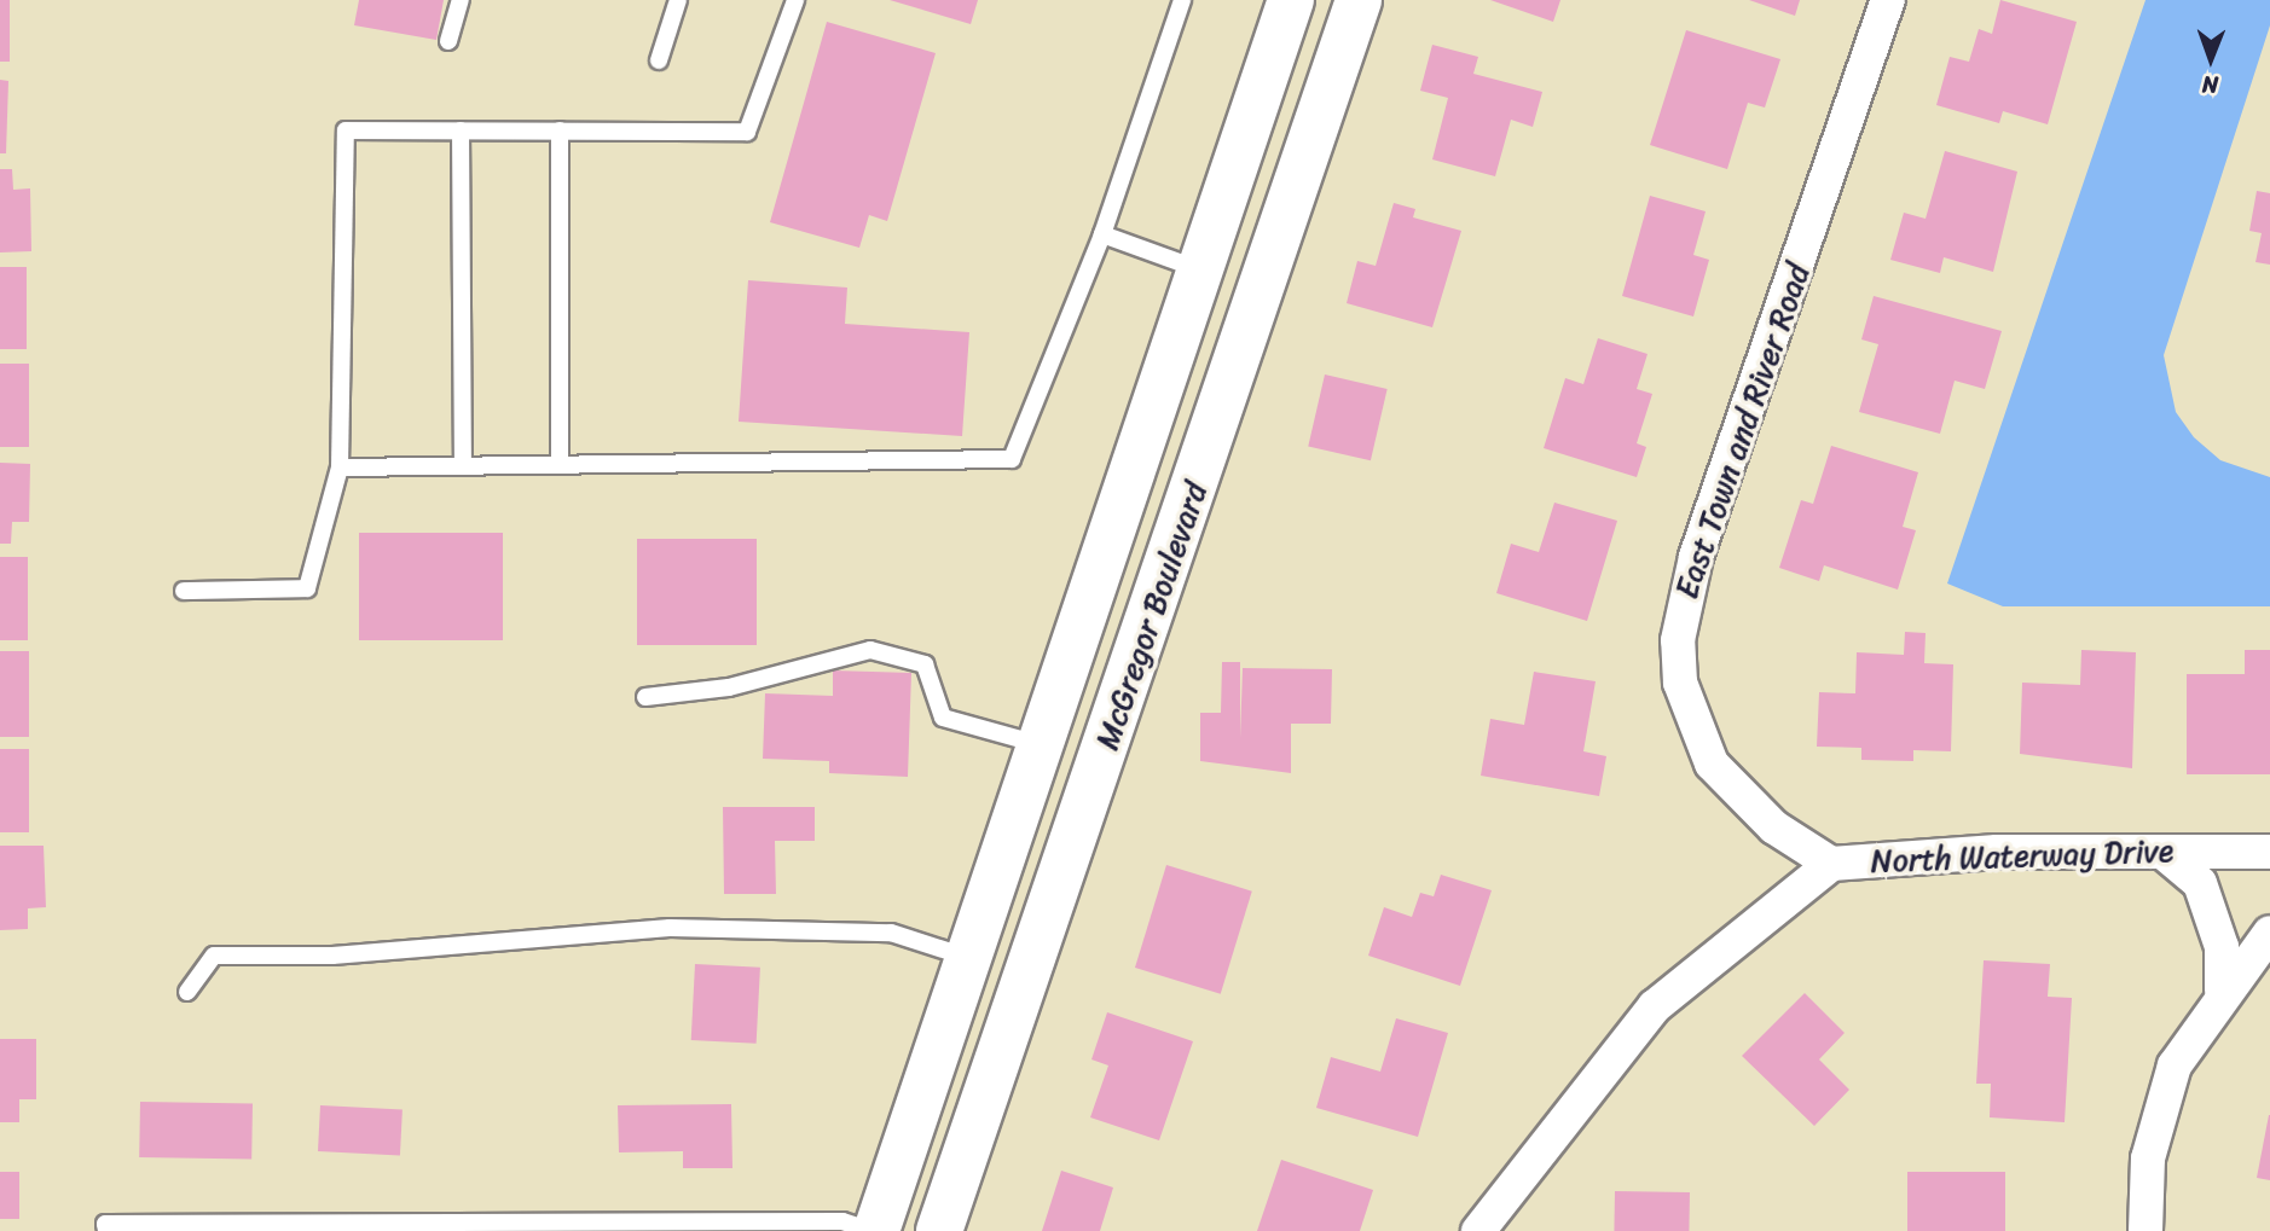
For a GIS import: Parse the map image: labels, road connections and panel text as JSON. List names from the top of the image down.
{
  "streets": {
    "main road": ["McGregor Boulevard"],
    "street": ["East Town and River Road", "North Waterway Drive"]
  },
  "crossings": [
    ["East Town and River Road", "North Waterway Drive"]
  ],
  "north": "bottom"
}
